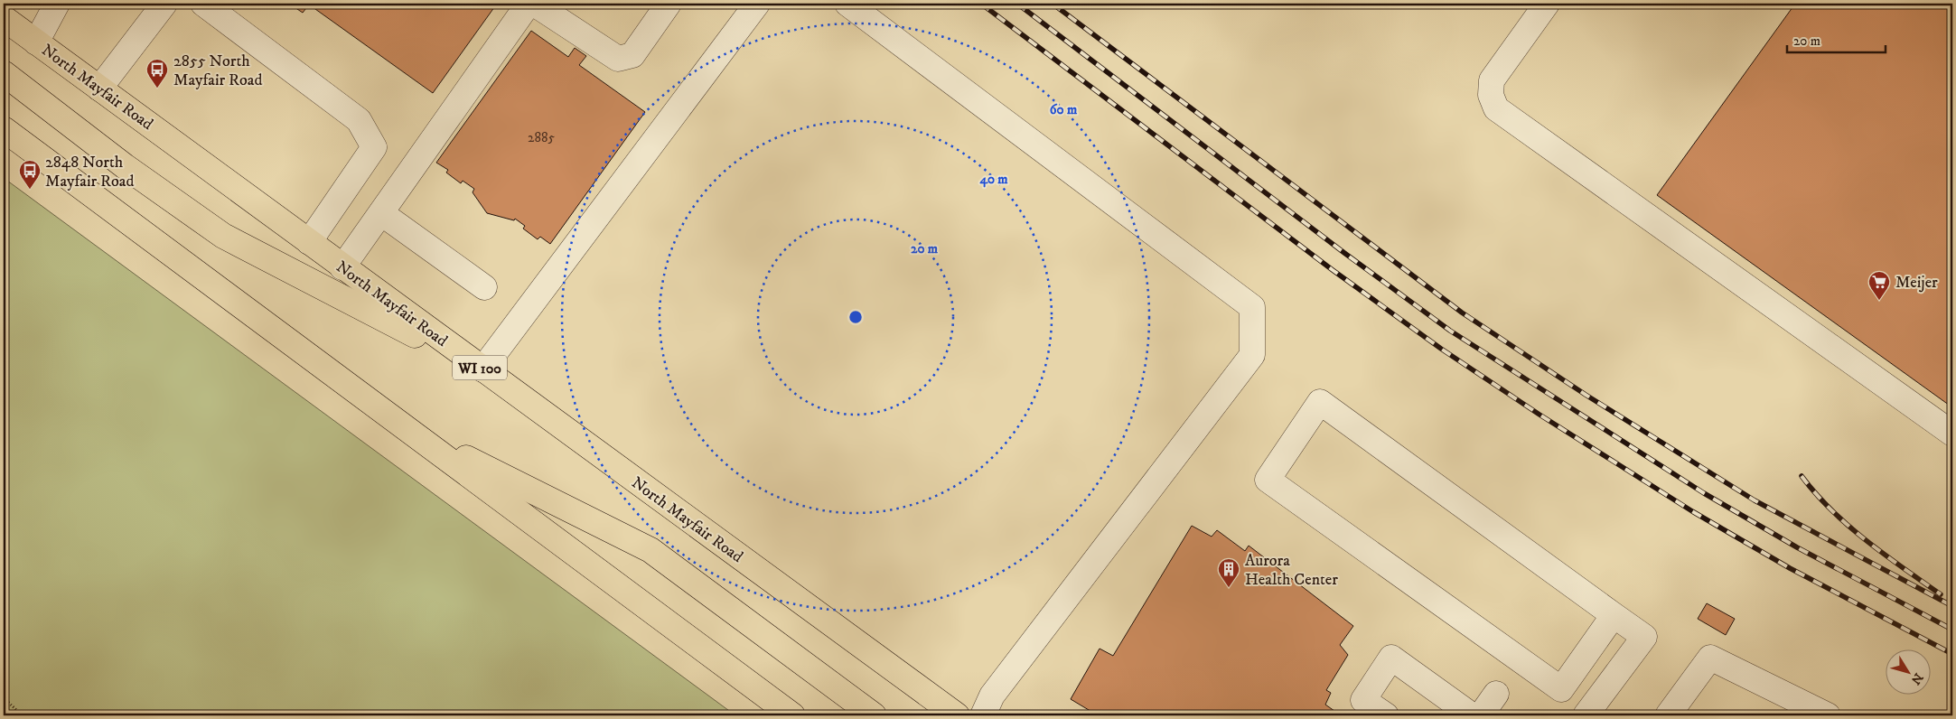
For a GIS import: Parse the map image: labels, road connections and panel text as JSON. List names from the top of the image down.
{
  "streets": {
    "main road": ["North Mayfair Road", "WI 100"]
  },
  "places": {
    "bus stop": ["2855 North Mayfair Road", "2848 North Mayfair Road"],
    "supermarket": ["Meijer"],
    "building": ["Aurora Health Center"]
  },
  "house_numbers": ["2885"],
  "scale_bar": "20 m",
  "north": "bottom right",
  "rings": ["60 m", "40 m", "20 m"]
}
